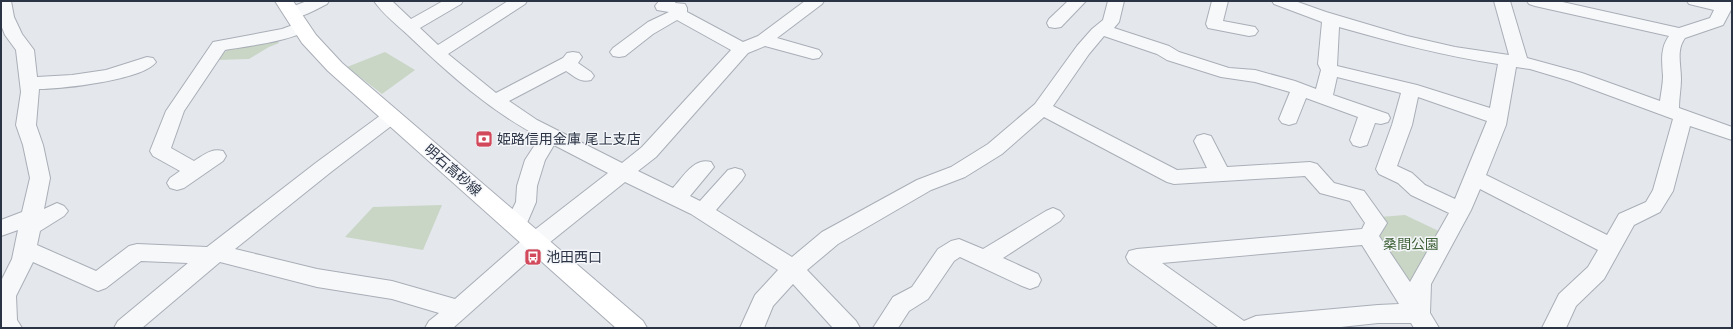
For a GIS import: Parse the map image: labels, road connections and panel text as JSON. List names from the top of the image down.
{
  "streets": {
    "main road": ["明石高砂線"]
  },
  "parks": ["桑間公園"],
  "places": {
    "bank": ["姫路信用金庫 尾上支店"],
    "bus stop": ["池田西口"]
  }
}
